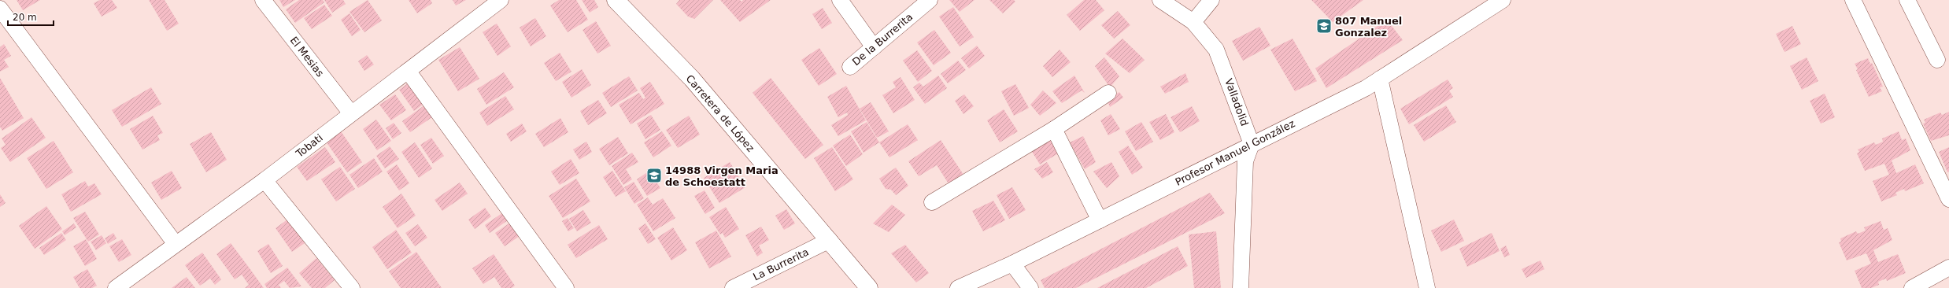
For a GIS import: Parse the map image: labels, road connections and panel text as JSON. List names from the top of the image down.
{
  "streets": {
    "main road": ["Carretera de López"],
    "street": [
      "De la Burrerita",
      "El Mesias",
      "Valladolid",
      "Tobati",
      "Profesor Manuel González",
      "La Burrerita"
    ]
  },
  "crossings": [
    ["El Mesias", "Tobati"],
    ["Valladolid", "Profesor Manuel González"],
    ["Carretera de López", "La Burrerita"]
  ],
  "places": {
    "school or university": ["807 Manuel Gonzalez", "14988 Virgen Maria de Schoestatt"]
  },
  "scale_bar": "20 m"
}
